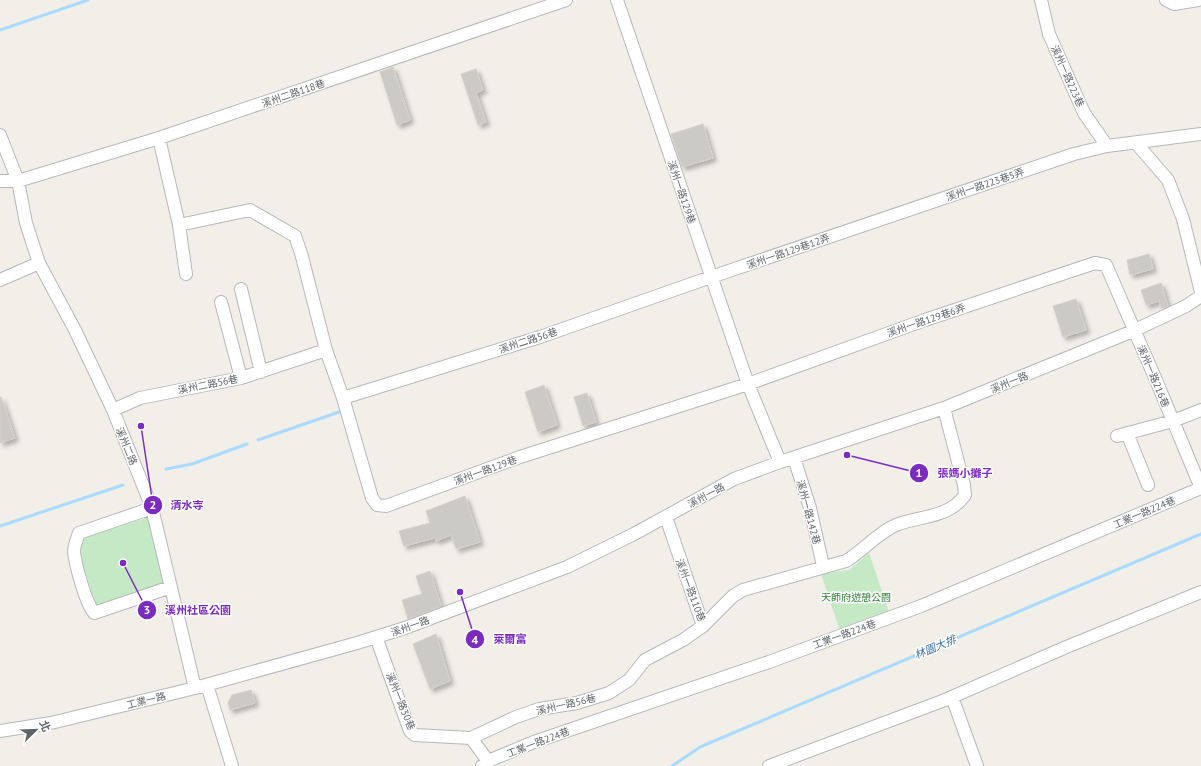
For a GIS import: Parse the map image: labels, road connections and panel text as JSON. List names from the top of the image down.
{
  "streets": {
    "street": [
      "溪州一路223巷",
      "溪州二路118巷",
      "溪州一路223巷5弄",
      "溪州一路129巷",
      "溪州一路129巷12弄",
      "溪州一路129巷6弄",
      "溪州二路56巷",
      "溪州一路216巷",
      "溪州一路",
      "溪州二路",
      "溪州一路142巷",
      "工業一路224巷",
      "溪州一路110巷",
      "工業一路",
      "溪州一路30巷",
      "溪州一路56巷"
    ]
  },
  "crossings": [
    ["溪州一路223巷", "溪州一路223巷5弄"],
    ["溪州二路118巷", "溪州二路"],
    ["溪州一路223巷5弄", "溪州一路129巷12弄"],
    ["溪州一路129巷", "溪州一路129巷12弄"],
    ["溪州一路129巷", "溪州一路129巷6弄"],
    ["溪州一路129巷", "溪州二路56巷"],
    ["溪州一路129巷", "溪州一路"],
    ["溪州一路129巷12弄", "溪州二路56巷"],
    ["溪州一路129巷6弄", "溪州一路216巷"],
    ["溪州二路56巷", "溪州二路"],
    ["溪州一路216巷", "溪州一路"],
    ["溪州一路216巷", "工業一路224巷"],
    ["溪州一路", "溪州一路142巷"],
    ["溪州一路", "溪州一路110巷"],
    ["溪州一路", "工業一路"],
    ["溪州一路", "溪州一路30巷"],
    ["溪州二路", "工業一路"],
    ["溪州一路142巷", "溪州一路110巷"],
    ["溪州一路110巷", "溪州一路56巷"],
    ["溪州一路30巷", "溪州一路56巷"]
  ],
  "water": ["林園大排"],
  "parks": ["天師府遊憩公園"],
  "places": [
    "清水寺",
    "張媽小攤子",
    "溪州社區公園",
    "萊爾富"
  ],
  "north": "top right"
}
